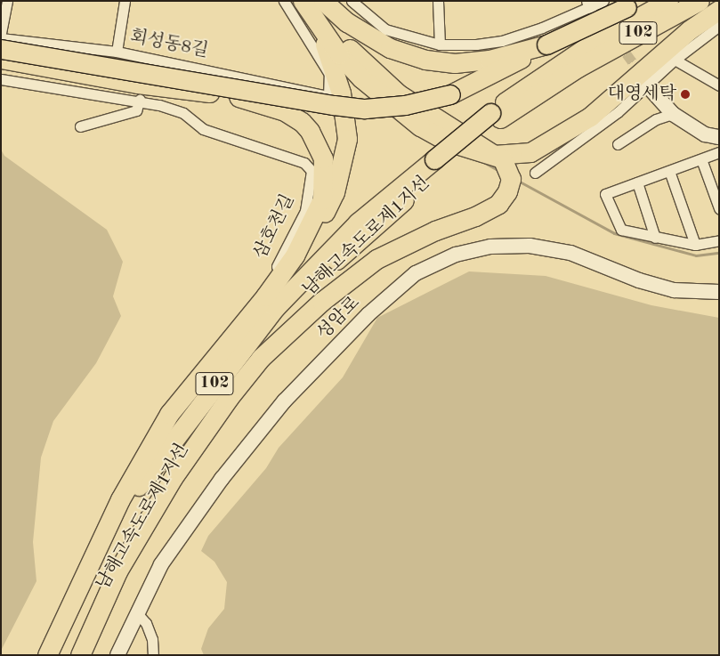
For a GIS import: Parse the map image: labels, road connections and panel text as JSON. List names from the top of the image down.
{
  "streets": {
    "highway": ["102", "남해고속도로제1지선"],
    "main road": ["성암로"],
    "street": ["회성동8길", "삼호천길"]
  },
  "places": ["대영세탁"]
}
